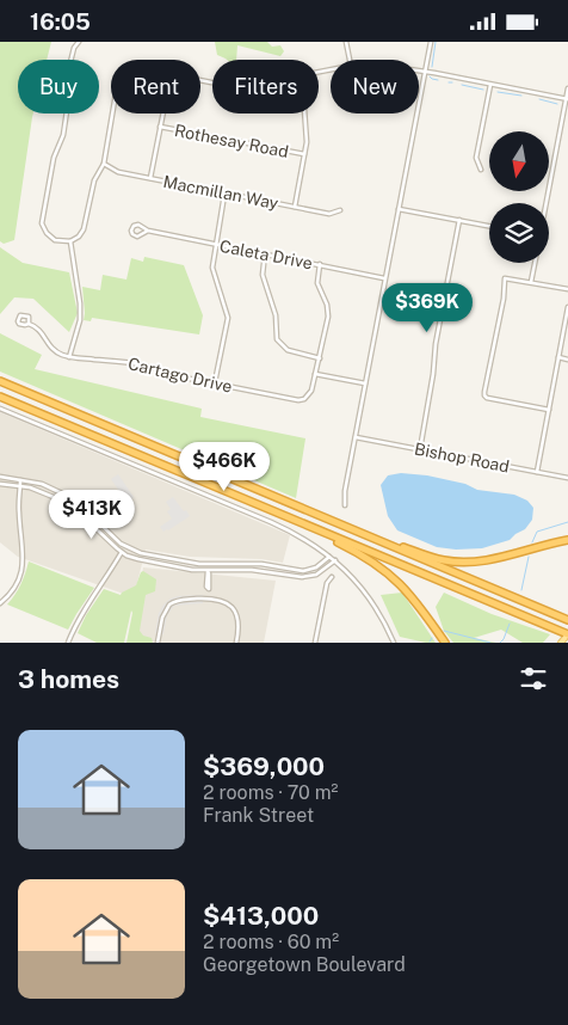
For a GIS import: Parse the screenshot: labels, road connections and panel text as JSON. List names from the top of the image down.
{
  "streets": {
    "street": [
      "Rothesay Road",
      "Macmillan Way",
      "Caleta Drive",
      "Cartago Drive",
      "Bishop Road"
    ]
  },
  "north": "bottom",
  "page": {
    "status": "16:05",
    "chip": [
      "Buy",
      "Rent",
      "Filters",
      "New"
    ],
    "price": ["$369K", "$466K", "$413K"],
    "heading": "3 homes",
    "list": [
      {
        "name": "$369,000",
        "note": "2 rooms · 70 m² · Frank Street"
      },
      {
        "name": "$413,000",
        "note": "2 rooms · 60 m² · Georgetown Boulevard"
      }
    ]
  }
}
